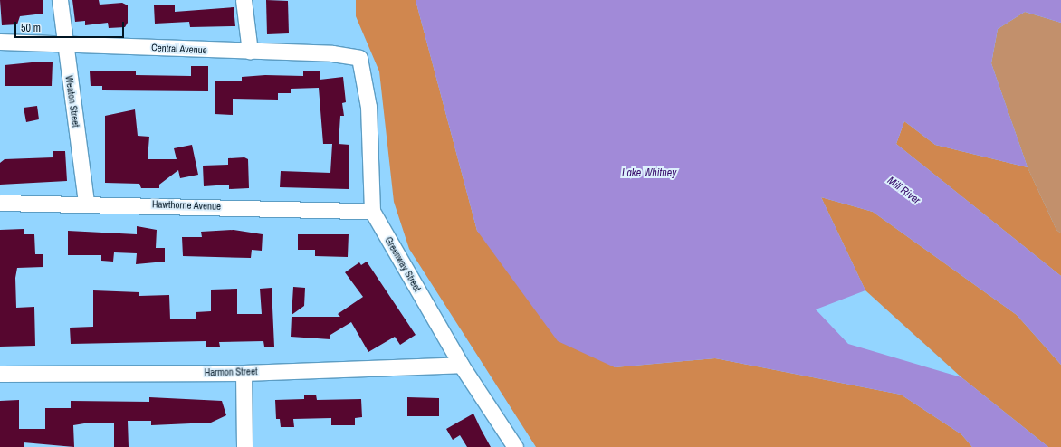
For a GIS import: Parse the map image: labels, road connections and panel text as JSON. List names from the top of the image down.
{
  "streets": {
    "street": [
      "Central Avenue",
      "Weaton Street",
      "Hawthorne Avenue",
      "Greenway Street",
      "Harmon Street"
    ]
  },
  "crossings": [
    ["Central Avenue", "Weaton Street"],
    ["Central Avenue", "Greenway Street"],
    ["Weaton Street", "Hawthorne Avenue"],
    ["Hawthorne Avenue", "Greenway Street"],
    ["Greenway Street", "Harmon Street"]
  ],
  "water": ["Lake Whitney", "Mill River"],
  "scale_bar": "50 m"
}
